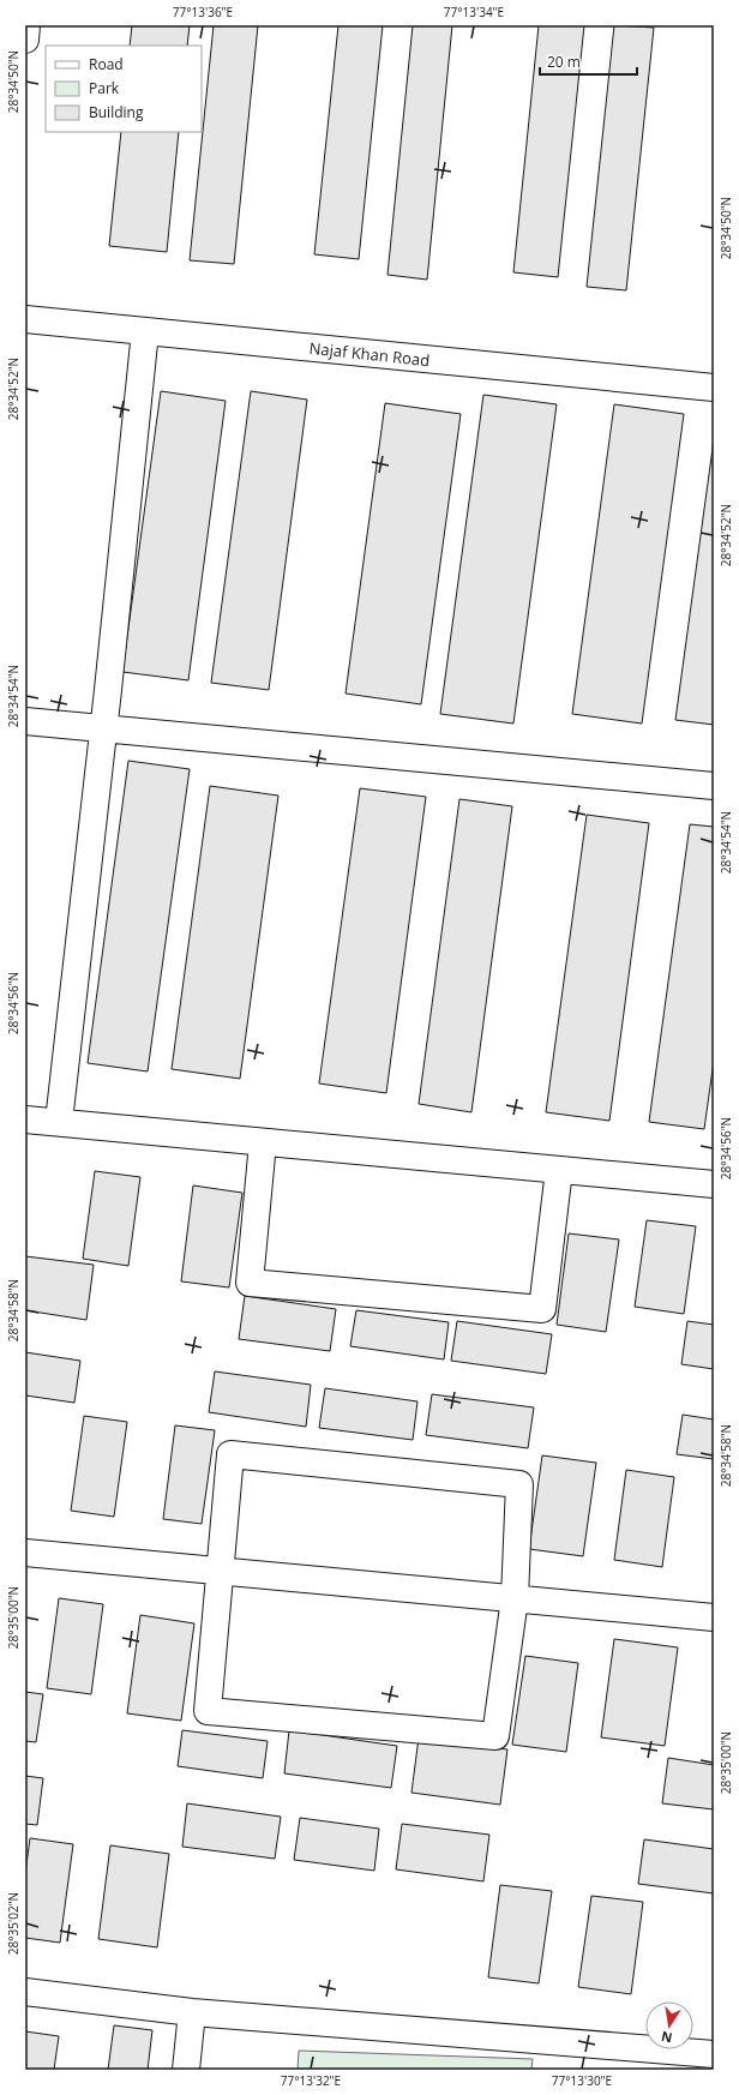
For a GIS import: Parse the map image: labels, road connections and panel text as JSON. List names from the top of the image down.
{
  "streets": {
    "street": ["Najaf Khan Road"]
  },
  "legend": ["Road", "Park", "Building"],
  "scale_bar": "20 m",
  "north": "bottom",
  "coordinates": [
    "77°13'36\"E",
    "77°13'34\"E",
    "28°34'50\"N",
    "28°34'52\"N",
    "28°34'54\"N",
    "28°34'56\"N",
    "28°34'58\"N",
    "28°35'00\"N",
    "28°35'02\"N",
    "77°13'32\"E",
    "77°13'30\"E"
  ]
}
